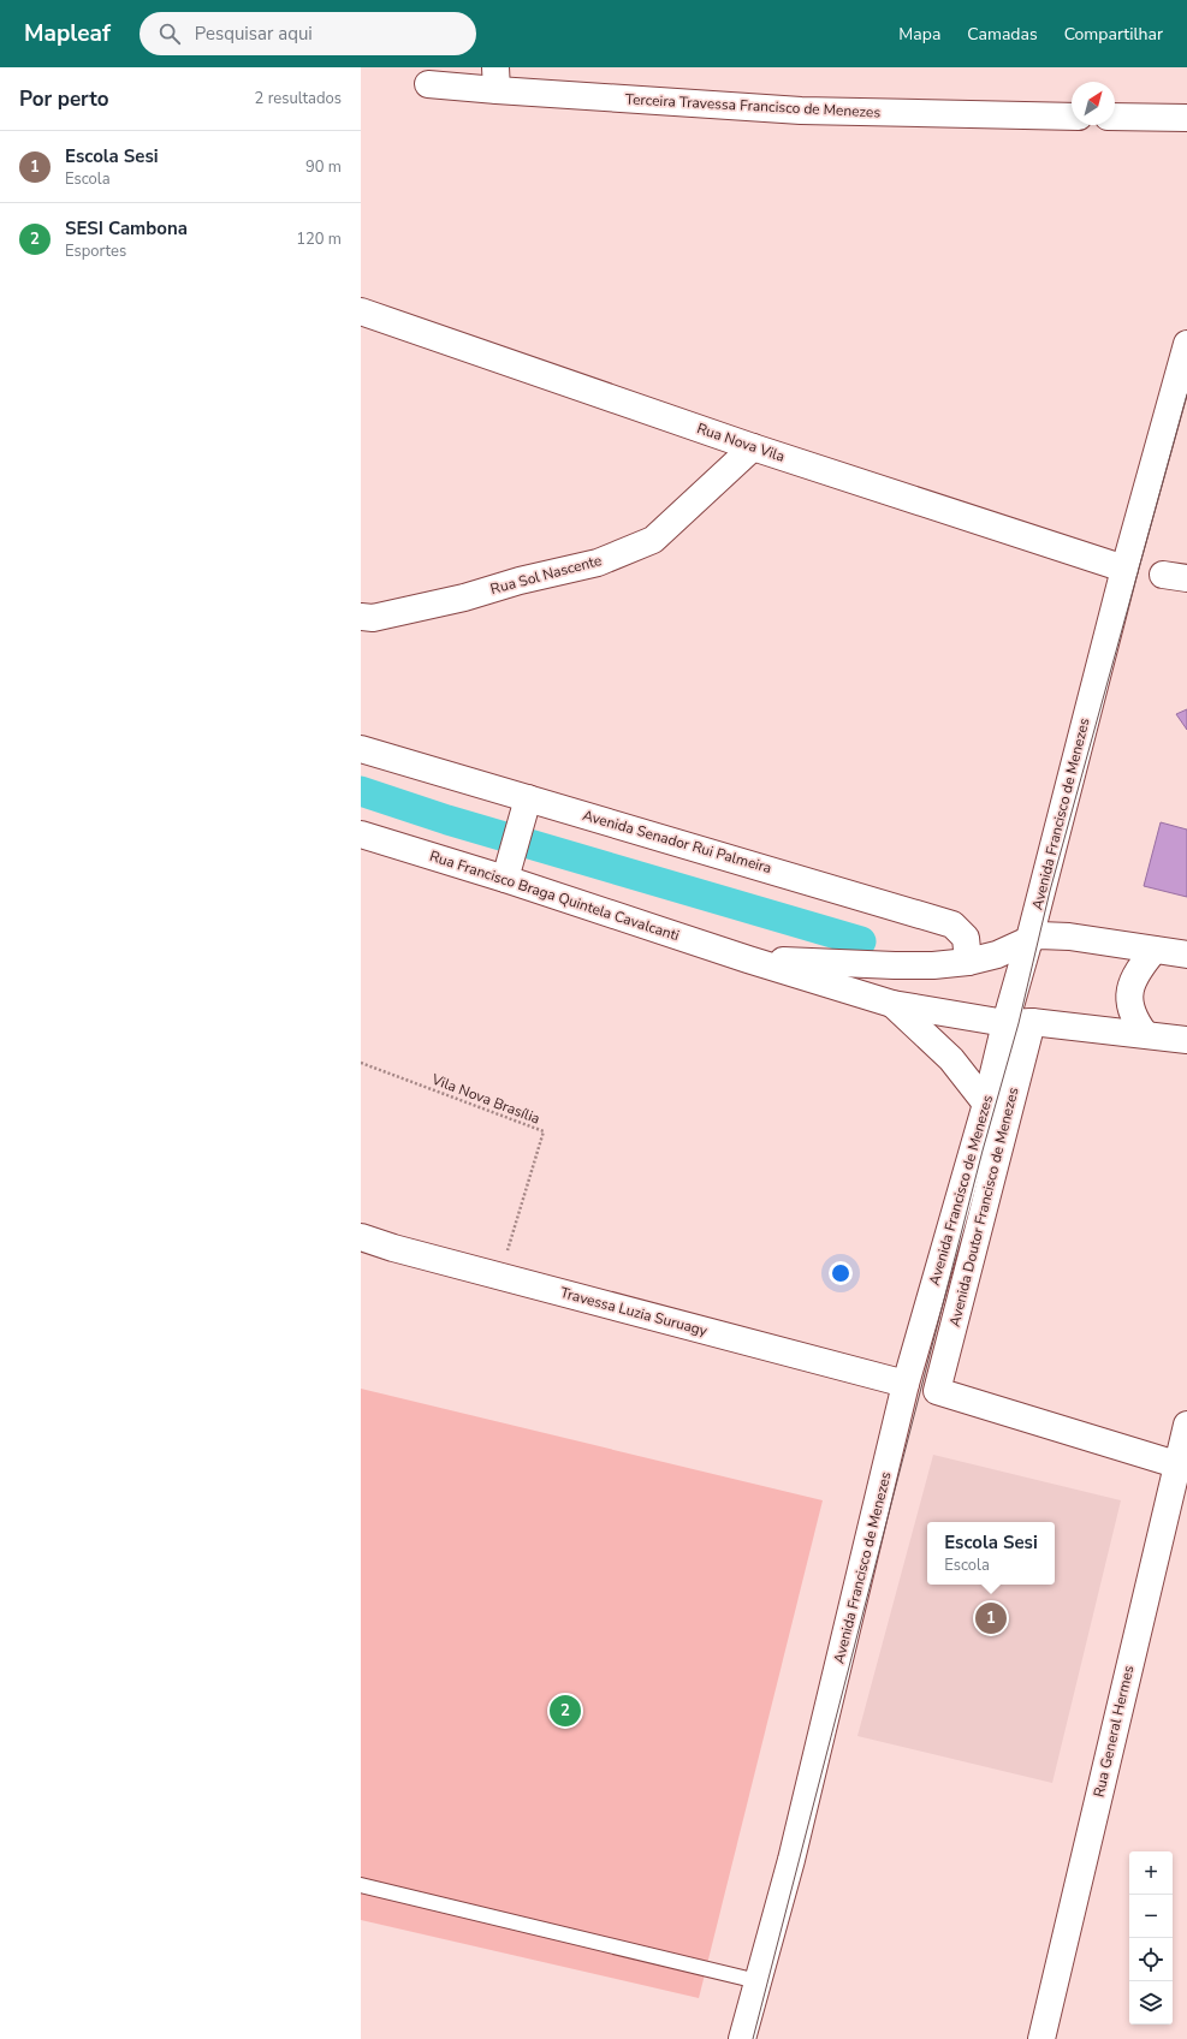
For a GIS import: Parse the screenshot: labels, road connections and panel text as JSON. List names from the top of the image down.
{
  "streets": {
    "street": [
      "Terceira Travessa Francisco de Menezes",
      "Rua Nova Vila",
      "Rua Sol Nascente",
      "Avenida Francisco de Menezes",
      "Avenida Senador Rui Palmeira",
      "Rua Francisco Braga Quintela Cavalcanti",
      "Avenida Doutor Francisco de Menezes",
      "Travessa Luzia Suruagy",
      "Rua General Hermes"
    ],
    "path": ["Vila Nova Brasília"]
  },
  "crossings": [
    ["Rua Nova Vila", "Rua Sol Nascente"],
    ["Rua Nova Vila", "Avenida Francisco de Menezes"],
    ["Avenida Francisco de Menezes", "Avenida Doutor Francisco de Menezes"],
    ["Avenida Francisco de Menezes", "Travessa Luzia Suruagy"],
    ["Vila Nova Brasília", "Travessa Luzia Suruagy"],
    ["Avenida Doutor Francisco de Menezes", "Rua General Hermes"]
  ],
  "north": "top right",
  "page": {
    "header": "Mapleaf",
    "search": "Pesquisar aqui",
    "nav": ["Mapa", "Camadas", "Compartilhar"],
    "heading": ["Por perto", "2 resultados"],
    "list": [
      {
        "mark": "1",
        "name": "Escola Sesi",
        "note": "Escola",
        "value": "90 m"
      },
      {
        "mark": "2",
        "name": "SESI Cambona",
        "note": "Esportes",
        "value": "120 m"
      }
    ],
    "popup": ["Escola Sesi", "Escola"],
    "pins": ["1", "2"],
    "map_buttons": ["+", "−"]
  }
}
